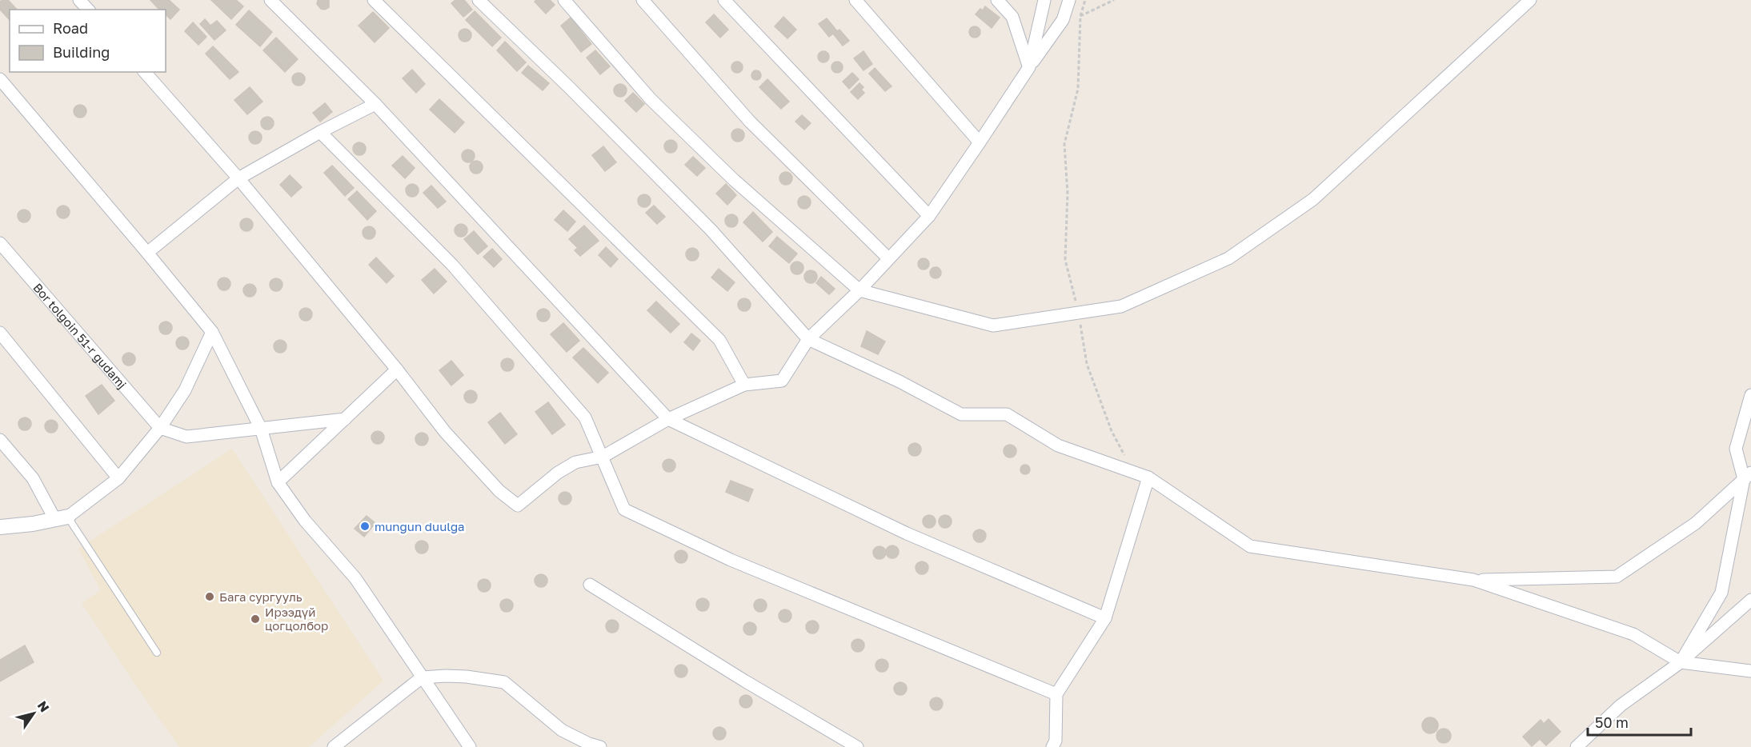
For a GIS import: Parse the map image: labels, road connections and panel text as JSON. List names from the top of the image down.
{
  "streets": {
    "street": ["Bor tolgoin 51-r gudamj"]
  },
  "places": ["mungun duulga", "Бага сургууль", "Ирээдүй цогцолбор"],
  "legend": ["Road", "Building"],
  "scale_bar": "50 m",
  "north": "top right"
}
